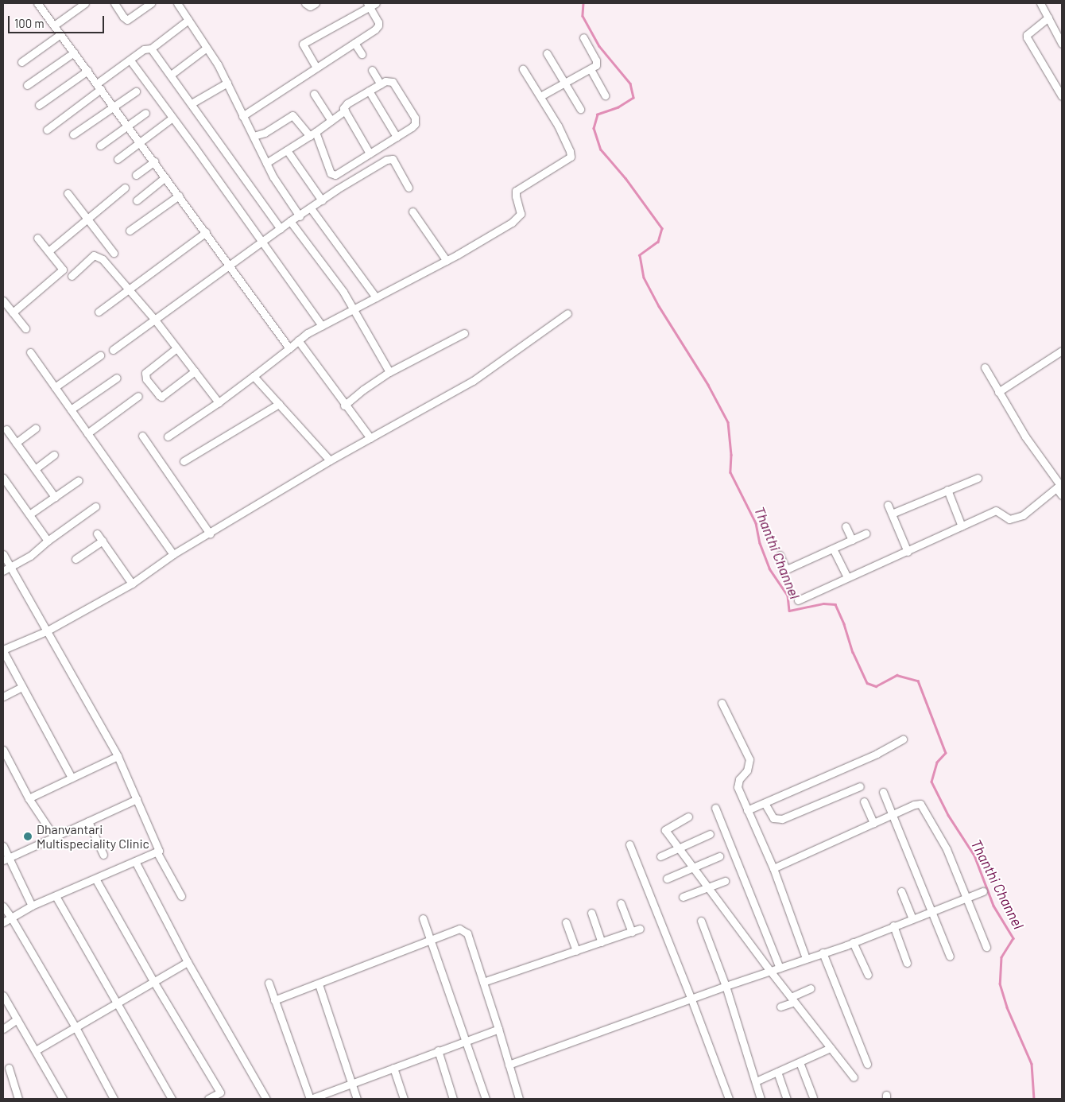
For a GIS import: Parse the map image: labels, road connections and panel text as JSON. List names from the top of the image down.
{
  "water": ["Thanthi Channel"],
  "places": ["Dhanvantari Multispeciality Clinic"],
  "scale_bar": "100 m"
}
